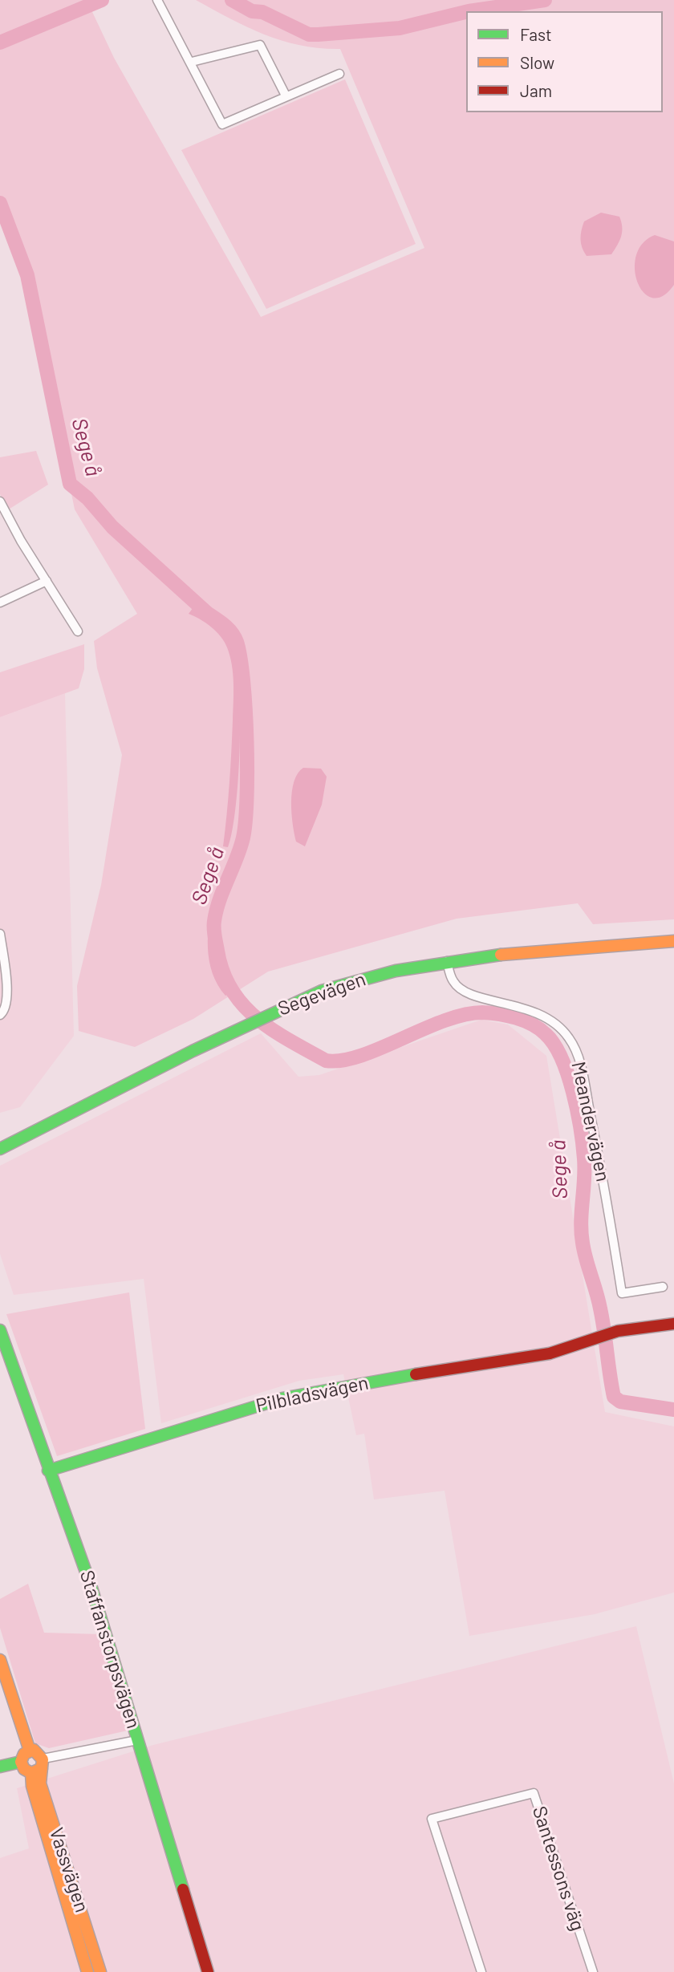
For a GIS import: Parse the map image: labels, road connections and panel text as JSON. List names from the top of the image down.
{
  "streets": {
    "street": [
      "Segevägen",
      "Meandervägen",
      "Pilbladsvägen",
      "Staffanstorpsvägen",
      "Santessons väg",
      "Vassvägen"
    ]
  },
  "crossings": [
    ["Segevägen", "Meandervägen"],
    ["Pilbladsvägen", "Staffanstorpsvägen"]
  ],
  "water": ["Sege å"],
  "legend": ["Fast", "Slow", "Jam"]
}
